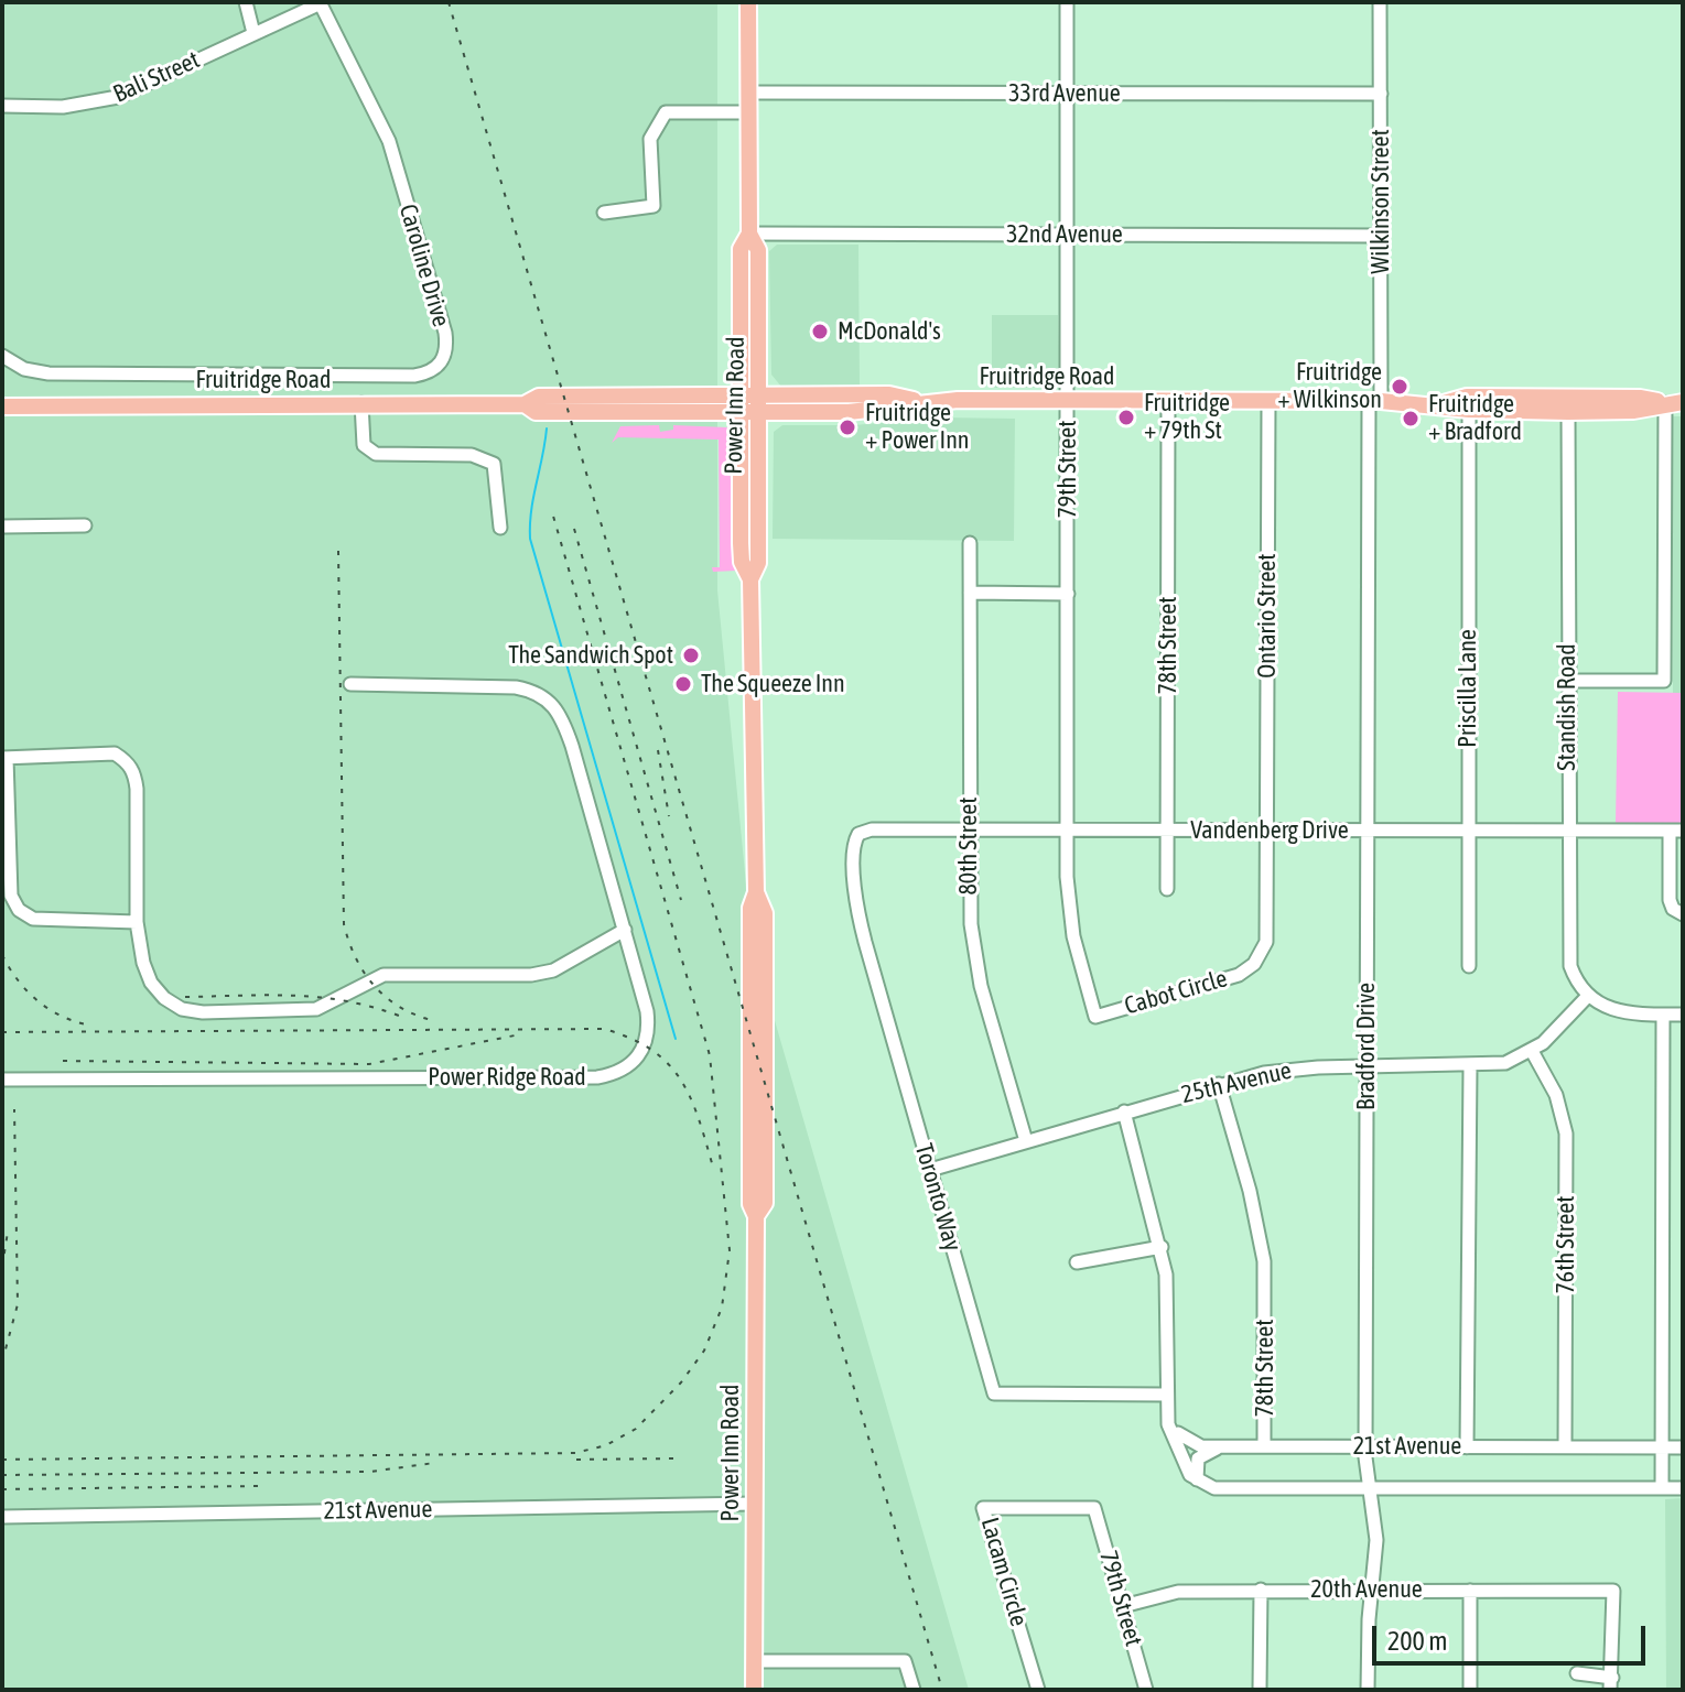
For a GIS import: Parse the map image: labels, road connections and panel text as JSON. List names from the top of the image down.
{
  "streets": {
    "main road": ["Fruitridge Road", "Power Inn Road"],
    "street": [
      "Bali Street",
      "33rd Avenue",
      "Wilkinson Street",
      "32nd Avenue",
      "Caroline Drive",
      "79th Street",
      "Ontario Street",
      "78th Street",
      "Priscilla Lane",
      "Standish Road",
      "Vandenberg Drive",
      "80th Street",
      "Cabot Circle",
      "Bradford Drive",
      "Power Ridge Road",
      "25th Avenue",
      "Toronto Way",
      "76th Street",
      "21st Avenue",
      "Lacam Circle",
      "20th Avenue"
    ]
  },
  "crossings": [
    ["Bali Street", "Caroline Drive"],
    ["33rd Avenue", "Wilkinson Street"],
    ["33rd Avenue", "Power Inn Road"],
    ["33rd Avenue", "79th Street"],
    ["Wilkinson Street", "32nd Avenue"],
    ["Wilkinson Street", "Fruitridge Road"],
    ["Wilkinson Street", "Bradford Drive"],
    ["32nd Avenue", "Power Inn Road"],
    ["32nd Avenue", "79th Street"],
    ["Fruitridge Road", "Power Inn Road"],
    ["Fruitridge Road", "79th Street"],
    ["Fruitridge Road", "Ontario Street"],
    ["Fruitridge Road", "78th Street"],
    ["Fruitridge Road", "Priscilla Lane"],
    ["Fruitridge Road", "Standish Road"],
    ["Fruitridge Road", "Bradford Drive"],
    ["Power Inn Road", "21st Avenue"],
    ["79th Street", "Vandenberg Drive"],
    ["79th Street", "Cabot Circle"],
    ["79th Street", "Lacam Circle"],
    ["79th Street", "20th Avenue"],
    ["Ontario Street", "Vandenberg Drive"],
    ["Ontario Street", "Cabot Circle"],
    ["78th Street", "Vandenberg Drive"],
    ["78th Street", "25th Avenue"],
    ["78th Street", "21st Avenue"],
    ["Priscilla Lane", "Vandenberg Drive"],
    ["Standish Road", "Vandenberg Drive"],
    ["Standish Road", "25th Avenue"],
    ["Vandenberg Drive", "80th Street"],
    ["Vandenberg Drive", "Cabot Circle"],
    ["Vandenberg Drive", "Bradford Drive"],
    ["Vandenberg Drive", "Toronto Way"],
    ["80th Street", "25th Avenue"],
    ["Bradford Drive", "25th Avenue"],
    ["Bradford Drive", "21st Avenue"],
    ["Bradford Drive", "20th Avenue"],
    ["25th Avenue", "Toronto Way"],
    ["25th Avenue", "76th Street"],
    ["76th Street", "21st Avenue"]
  ],
  "places": [
    "McDonald's",
    "Fruitridge + Wilkinson",
    "Fruitridge + 79th St",
    "Fruitridge + Bradford",
    "Fruitridge + Power Inn",
    "The Sandwich Spot",
    "The Squeeze Inn"
  ],
  "scale_bar": "200 m"
}
